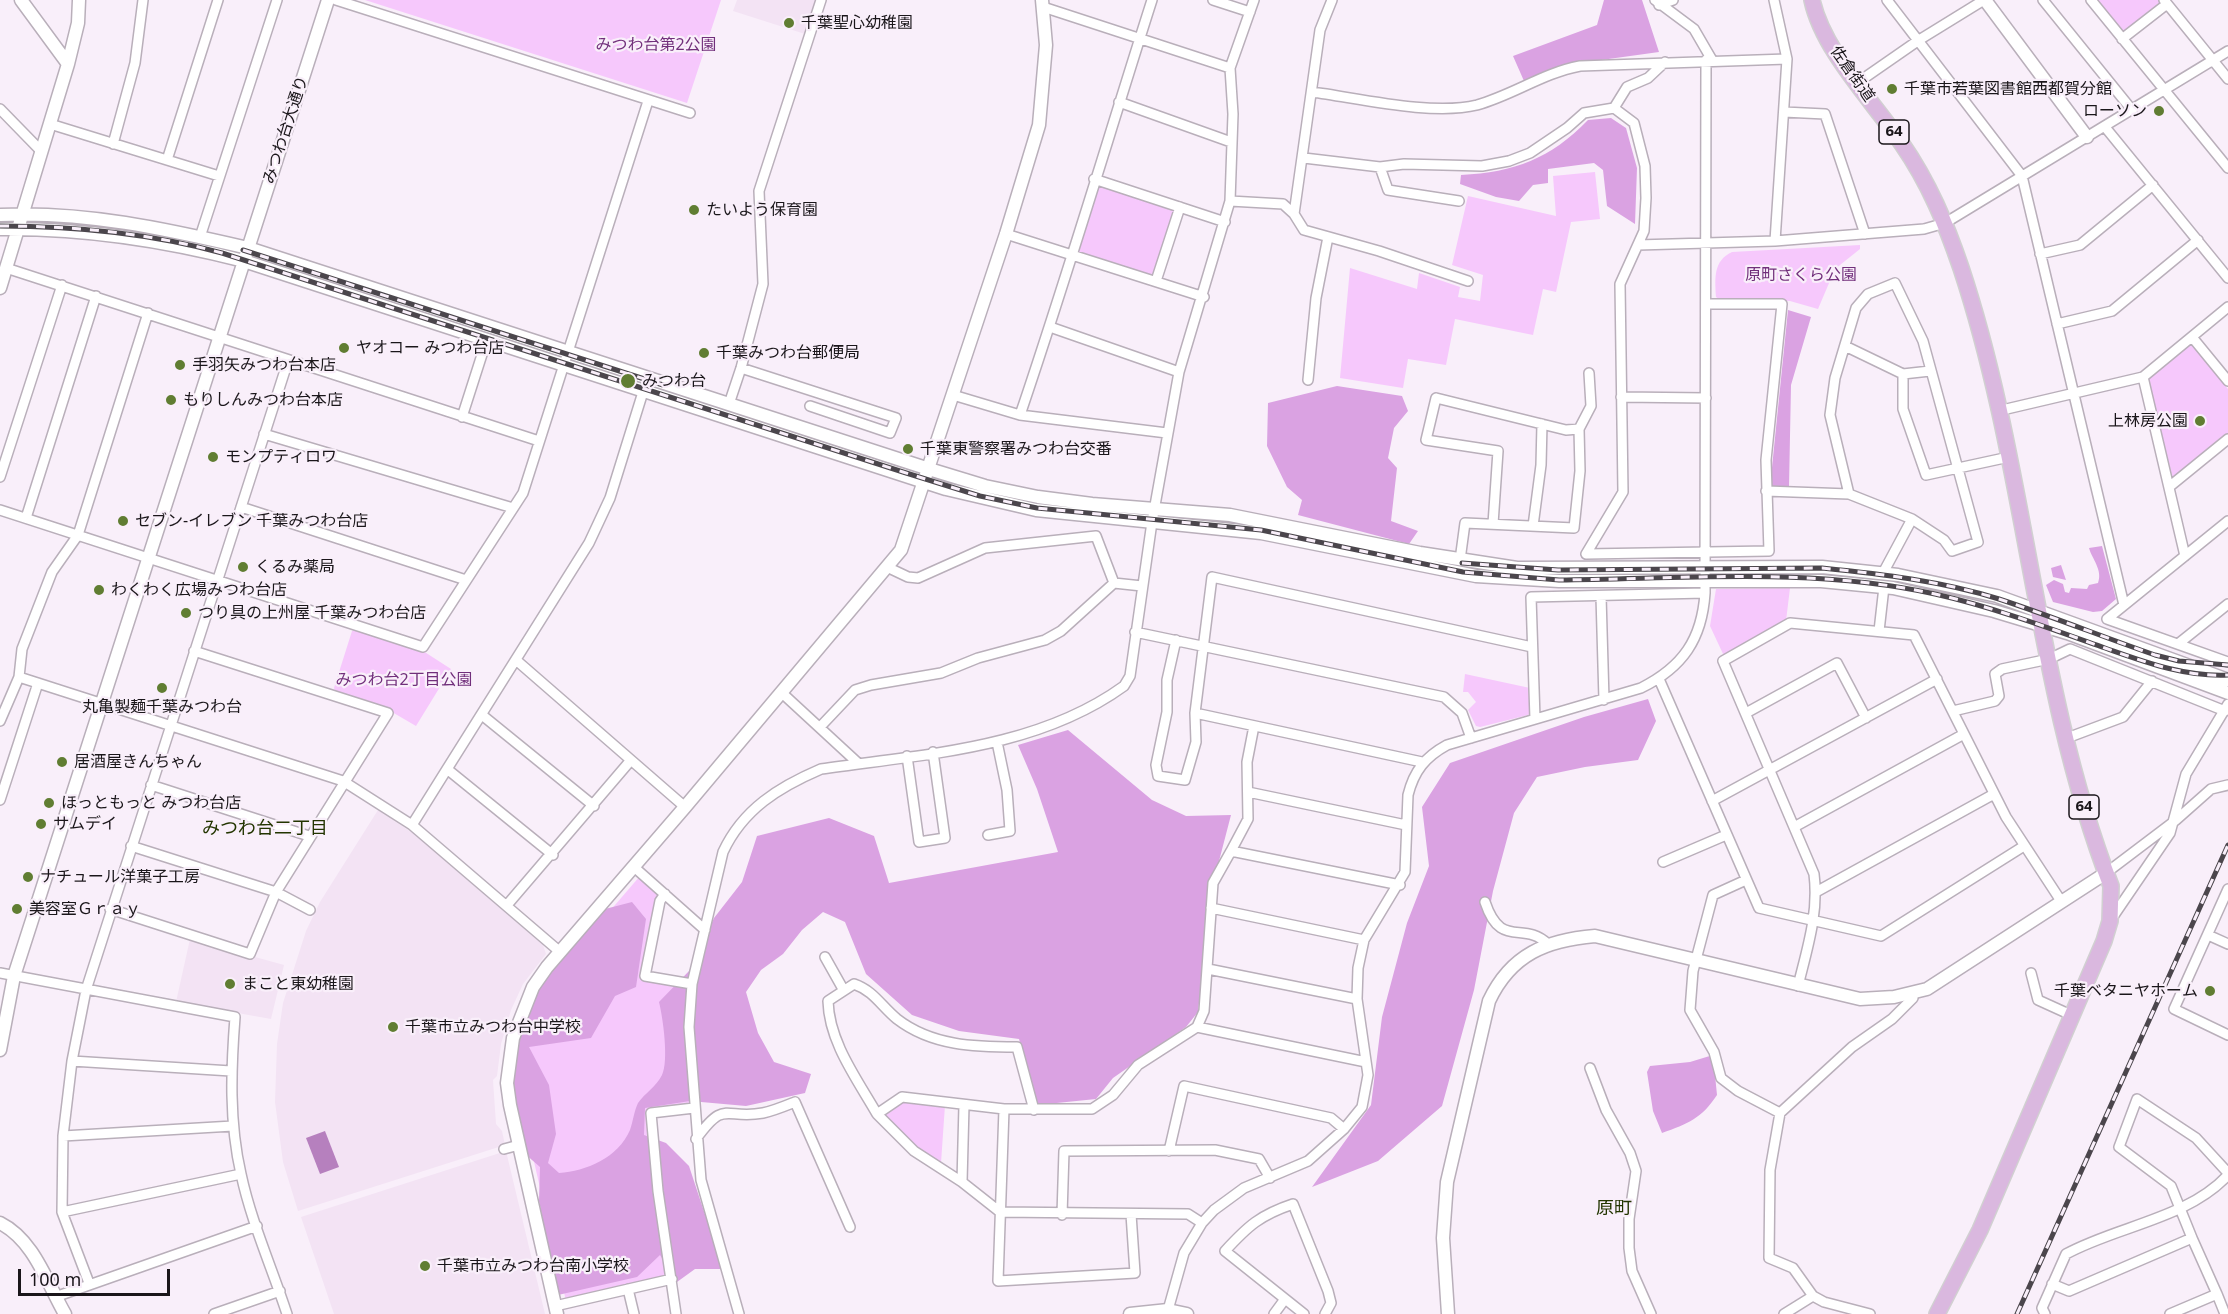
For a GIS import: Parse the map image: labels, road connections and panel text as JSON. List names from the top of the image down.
{
  "streets": {
    "main road": ["佐倉街道", "64"],
    "street": ["みつわ台大通り"]
  },
  "crossings": [
    ["佐倉街道", "64"]
  ],
  "districts": ["みつわ台二丁目", "原町"],
  "parks": ["みつわ台第2公園", "原町さくら公園", "みつわ台2丁目公園"],
  "places": [
    "千葉聖心幼稚園",
    "千葉市若葉図書館西都賀分館",
    "ローソン",
    "たいよう保育園",
    "ヤオコー みつわ台店",
    "千葉みつわ台郵便局",
    "手羽矢みつわ台本店",
    "みつわ台",
    "もりしんみつわ台本店",
    "上林房公園",
    "千葉東警察署みつわ台交番",
    "モンプティロワ",
    "セブン-イレブン 千葉みつわ台店",
    "くるみ薬局",
    "わくわく広場みつわ台店",
    "つり具の上州屋 千葉みつわ台店",
    "丸亀製麺千葉みつわ台",
    "居酒屋きんちゃん",
    "ほっともっと みつわ台店",
    "サムデイ",
    "ナチュール洋菓子工房",
    "美容室Ｇｒａｙ",
    "まこと東幼稚園",
    "千葉ベタニヤホーム",
    "千葉市立みつわ台中学校",
    "千葉市立みつわ台南小学校"
  ],
  "scale_bar": "100 m"
}
